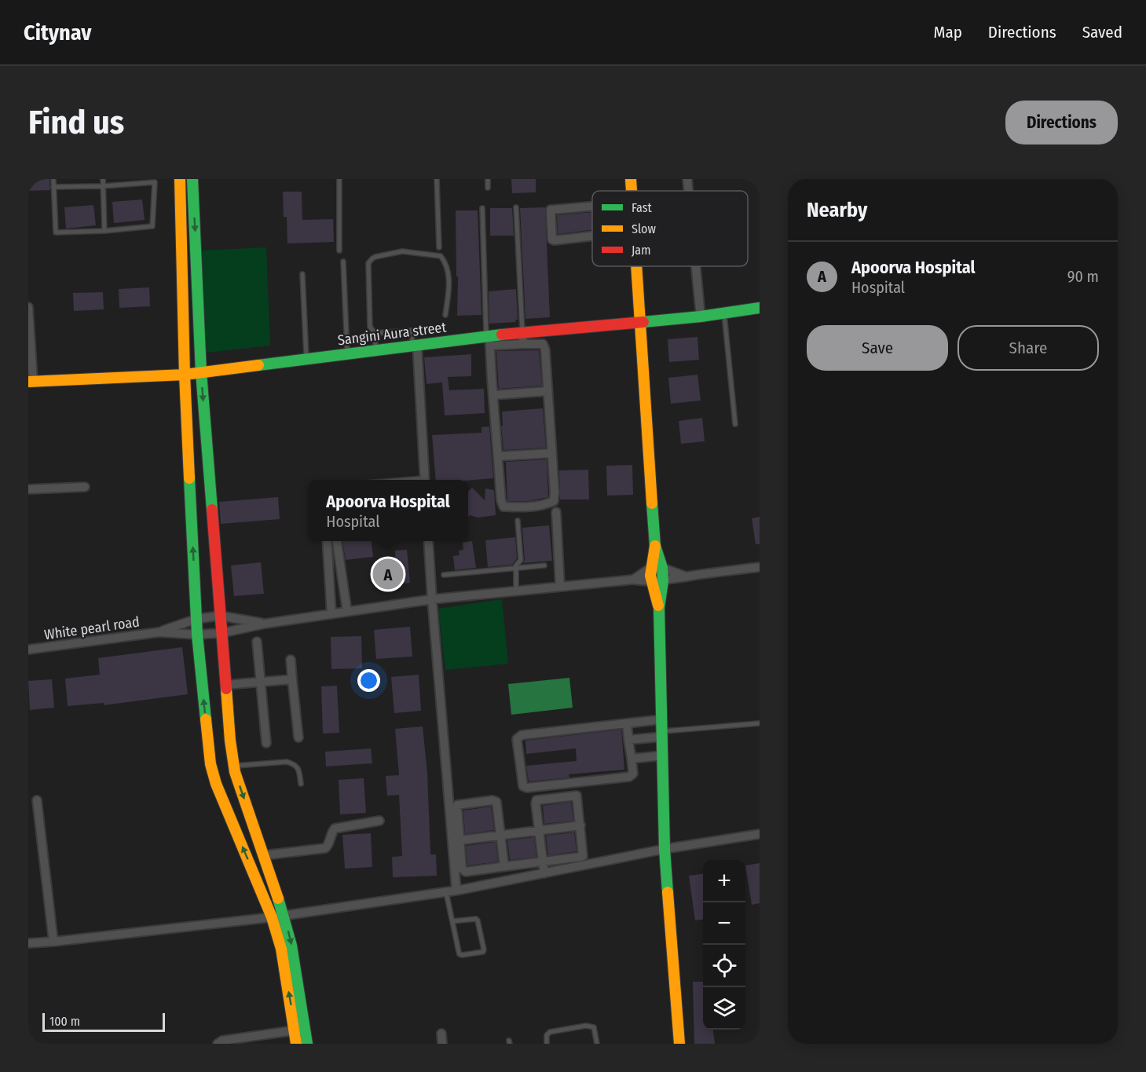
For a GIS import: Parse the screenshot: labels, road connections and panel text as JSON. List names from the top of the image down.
{
  "streets": {
    "street": ["Sangini Aura street", "White pearl road"]
  },
  "legend": ["Fast", "Slow", "Jam"],
  "scale_bar": "100 m",
  "page": {
    "header": "Citynav",
    "nav": ["Map", "Directions", "Saved"],
    "buttons": [
      "Directions",
      ["Save", "Share"]
    ],
    "title": "Find us",
    "heading": "Nearby",
    "list": [
      {
        "mark": "A",
        "name": "Apoorva Hospital",
        "note": "Hospital",
        "value": "90 m"
      }
    ],
    "popup": ["Apoorva Hospital", "Hospital"],
    "pins": "A",
    "map_buttons": ["+", "−"],
    "scale": "100 m"
  }
}
